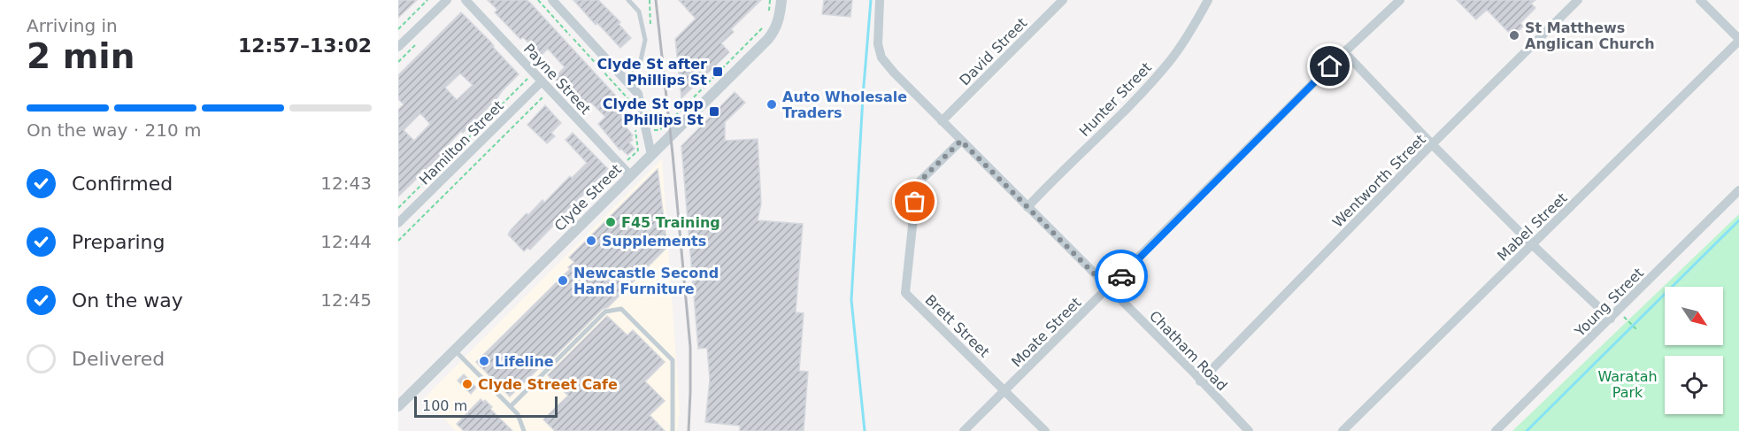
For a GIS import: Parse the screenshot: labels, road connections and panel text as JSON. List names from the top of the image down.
{
  "streets": {
    "street": [
      "David Street",
      "Payne Street",
      "Hunter Street",
      "Hamilton Street",
      "Wentworth Street",
      "Clyde Street",
      "Mabel Street",
      "Young Street",
      "Brett Street",
      "Moate Street",
      "Chatham Road"
    ]
  },
  "crossings": [
    ["David Street", "Chatham Road"],
    ["Payne Street", "Hamilton Street"],
    ["Payne Street", "Clyde Street"],
    ["Hunter Street", "Chatham Road"],
    ["Wentworth Street", "Chatham Road"],
    ["Brett Street", "Moate Street"],
    ["Brett Street", "Chatham Road"],
    ["Moate Street", "Chatham Road"]
  ],
  "parks": ["Waratah Park"],
  "places": {
    "other": [
      "St Matthews Anglican Church",
      "Auto Wholesale Traders",
      "F45 Training",
      "Supplements",
      "Newcastle Second Hand Furniture",
      "Lifeline",
      "Clyde Street Cafe"
    ],
    "transit": ["Clyde St after Phillips St", "Clyde St opp Phillips St"]
  },
  "scale_bar": "100 m",
  "north": "bottom right",
  "page": {
    "heading": ["2 min", "Arriving in", "12:57–13:02"],
    "bar": "On the way · 210 m",
    "list": [
      ["Confirmed", "12:43"],
      ["Preparing", "12:44"],
      ["On the way", "12:45"],
      "Delivered"
    ],
    "scale": "100 m"
  }
}
